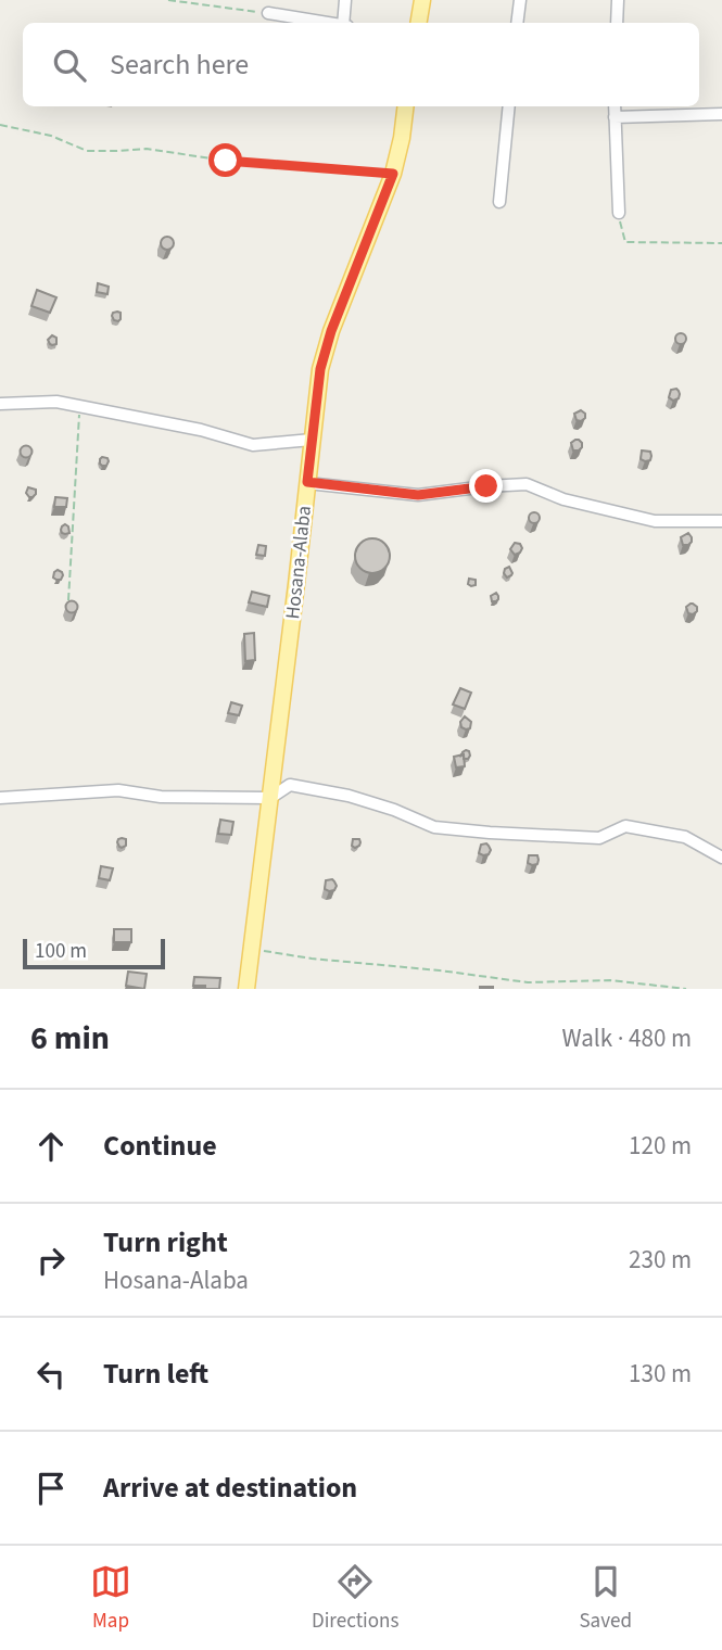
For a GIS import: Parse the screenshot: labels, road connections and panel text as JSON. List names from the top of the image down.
{
  "streets": {
    "main road": ["Hosana-Alaba"]
  },
  "scale_bar": "100 m",
  "page": {
    "search": "Search here",
    "scale": "100 m",
    "heading": ["6 min", "Walk · 480 m"],
    "list": [
      ["Continue", "120 m"],
      ["Turn right", "Hosana-Alaba", "230 m"],
      ["Turn left", "130 m"],
      "Arrive at destination"
    ],
    "nav": ["Map", "Directions", "Saved"]
  }
}
